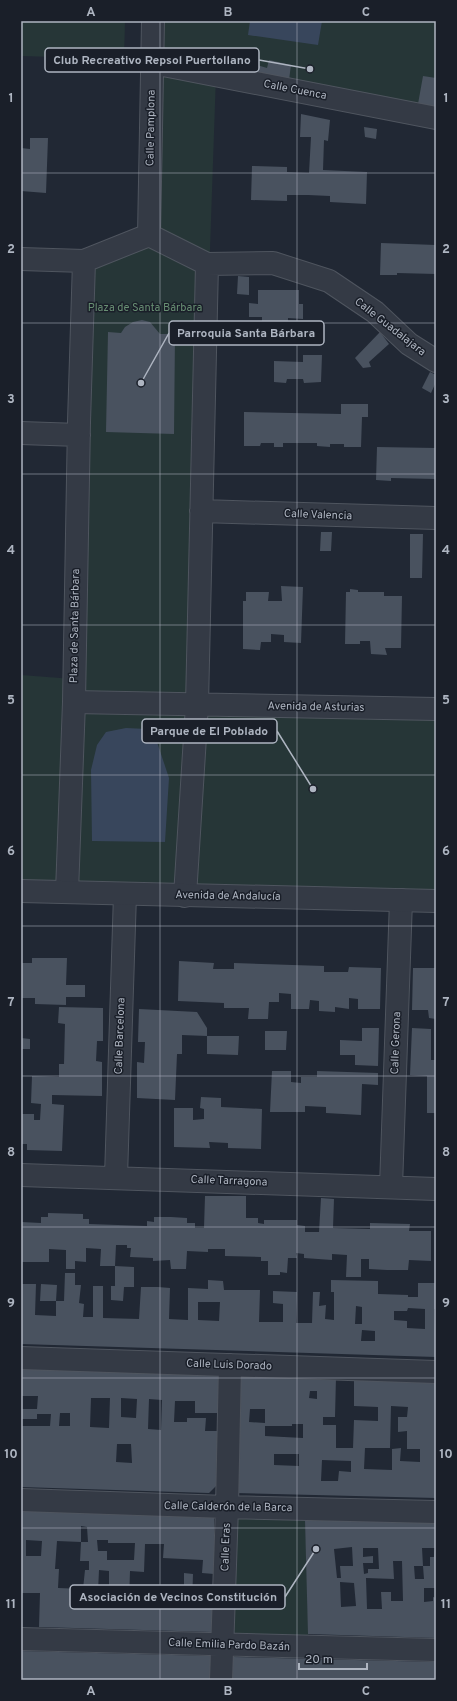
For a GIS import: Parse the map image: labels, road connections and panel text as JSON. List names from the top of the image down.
{
  "streets": {
    "street": [
      "Calle Cuenca",
      "Calle Pamplona",
      "Calle Guadalajara",
      "Calle Valencia",
      "Plaza de Santa Bárbara",
      "Avenida de Asturias",
      "Avenida de Andalucía",
      "Calle Barcelona",
      "Calle Gerona",
      "Calle Tarragona",
      "Calle Luis Dorado",
      "Calle Calderón de la Barca",
      "Calle Eras",
      "Calle Emilia Pardo Bazán"
    ]
  },
  "crossings": [
    ["Calle Cuenca", "Calle Pamplona"],
    ["Plaza de Santa Bárbara", "Avenida de Andalucía"],
    ["Avenida de Andalucía", "Calle Barcelona"],
    ["Avenida de Andalucía", "Calle Gerona"],
    ["Calle Barcelona", "Calle Tarragona"],
    ["Calle Gerona", "Calle Tarragona"],
    ["Calle Luis Dorado", "Calle Eras"],
    ["Calle Calderón de la Barca", "Calle Eras"],
    ["Calle Eras", "Calle Emilia Pardo Bazán"]
  ],
  "parks": ["Plaza de Santa Bárbara"],
  "places": [
    "Club Recreativo Repsol Puertollano",
    "Parroquia Santa Bárbara",
    "Parque de El Poblado",
    "Asociación de Vecinos Constitución"
  ],
  "scale_bar": "20 m",
  "grid": {
    "columns": ["A", "B", "C"],
    "rows": [
      "1",
      "2",
      "3",
      "4",
      "5",
      "6",
      "7",
      "8",
      "9",
      "10",
      "11"
    ]
  }
}
